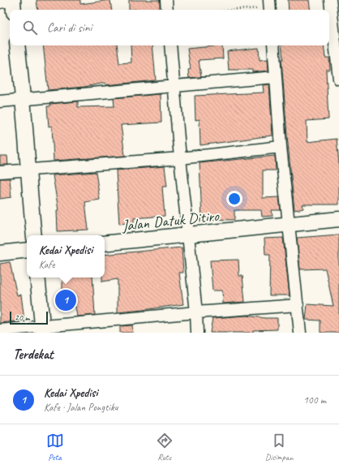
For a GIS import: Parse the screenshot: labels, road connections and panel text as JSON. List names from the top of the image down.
{
  "streets": {
    "street": ["Jalan Datuk Ditiro"]
  },
  "scale_bar": "20 m",
  "page": {
    "search": "Cari di sini",
    "popup": ["Kedai Xpedisi", "Kafe"],
    "pins": "1",
    "scale": "20 m",
    "heading": "Terdekat",
    "list": [
      {
        "mark": "1",
        "name": "Kedai Xpedisi",
        "note": "Kafe · Jalan Pongtiku",
        "value": "100 m"
      }
    ],
    "nav": ["Peta", "Rute", "Disimpan"]
  }
}
